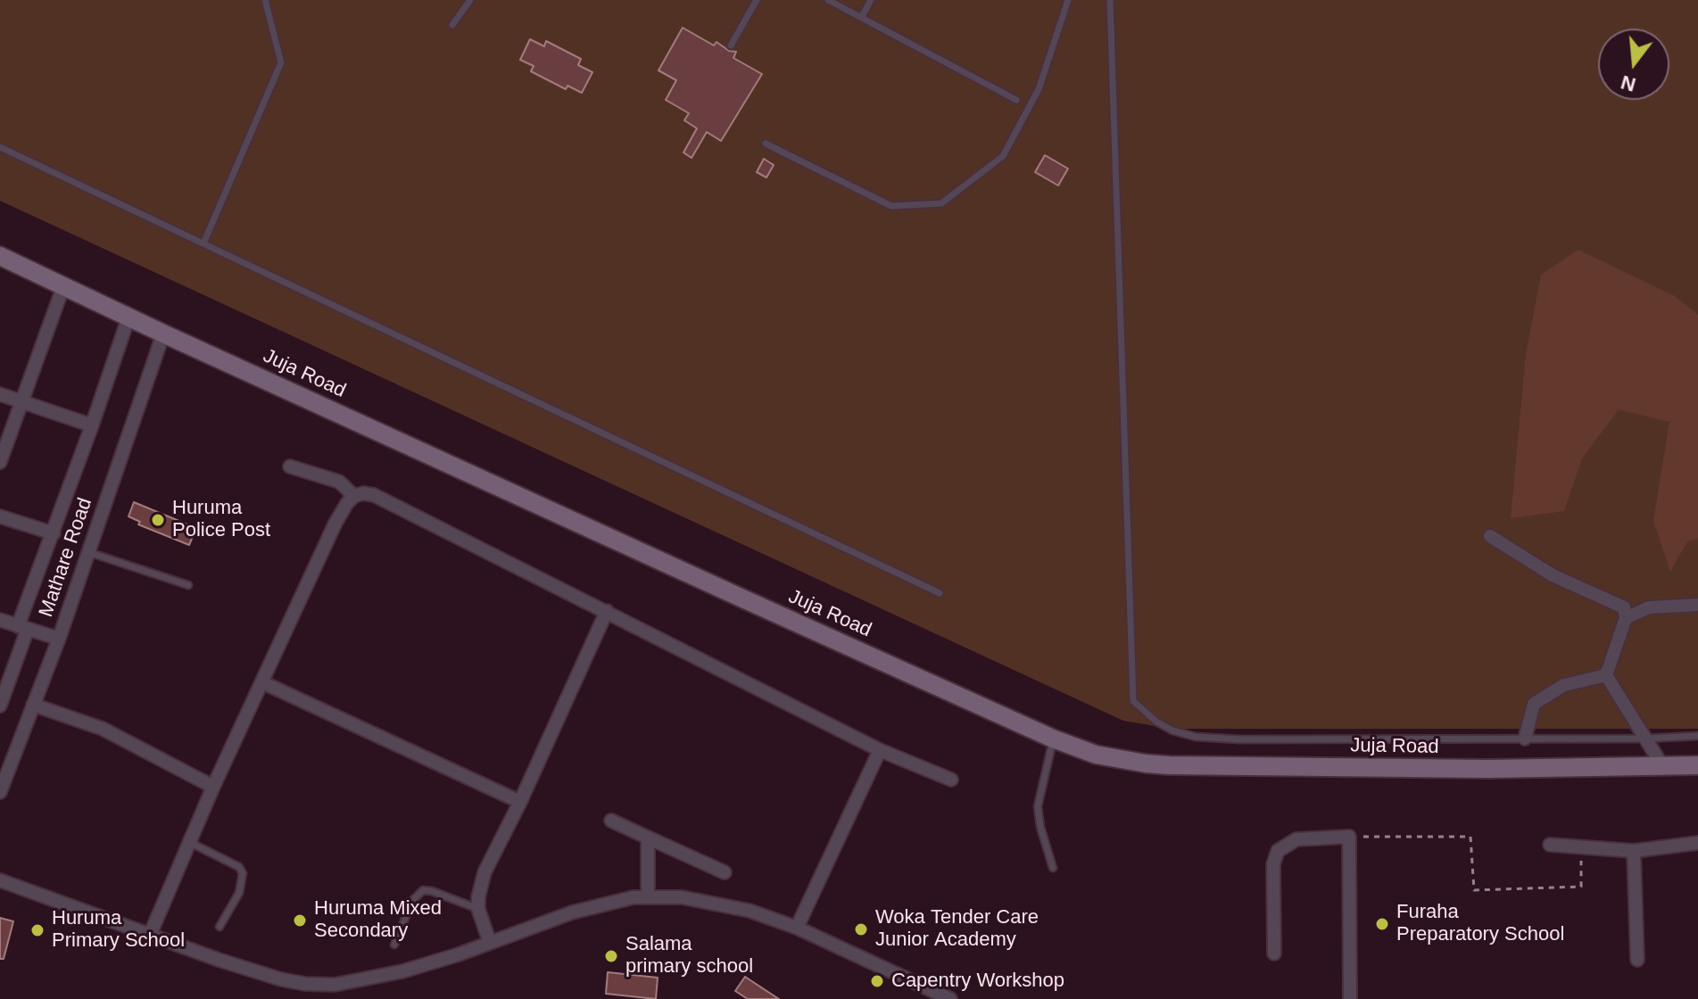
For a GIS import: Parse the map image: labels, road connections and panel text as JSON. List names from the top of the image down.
{
  "streets": {
    "main road": ["Juja Road"],
    "street": ["Mathare Road"]
  },
  "crossings": [
    ["Juja Road", "Mathare Road"]
  ],
  "places": [
    "Huruma Police Post",
    "Huruma Mixed Secondary",
    "Furaha Preparatory School",
    "Woka Tender Care Junior Academy",
    "Huruma Primary School",
    "Salama primary school",
    "Capentry Workshop"
  ],
  "north": "bottom"
}
